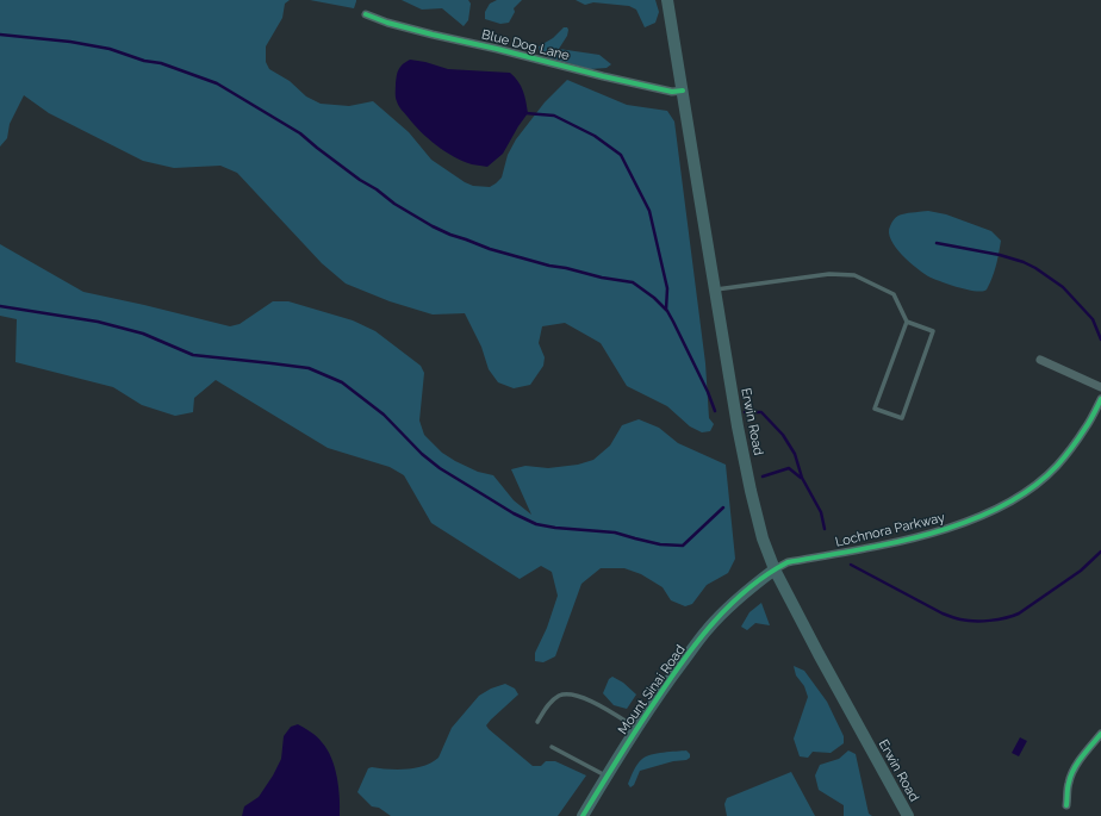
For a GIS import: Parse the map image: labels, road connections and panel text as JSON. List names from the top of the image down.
{
  "streets": {
    "main road": ["Erwin Road", "Mount Sinai Road"],
    "street": ["Blue Dog Lane", "Lochnora Parkway"]
  },
  "crossings": [
    ["Blue Dog Lane", "Erwin Road"],
    ["Erwin Road", "Lochnora Parkway"],
    ["Erwin Road", "Mount Sinai Road"],
    ["Lochnora Parkway", "Mount Sinai Road"]
  ]
}
